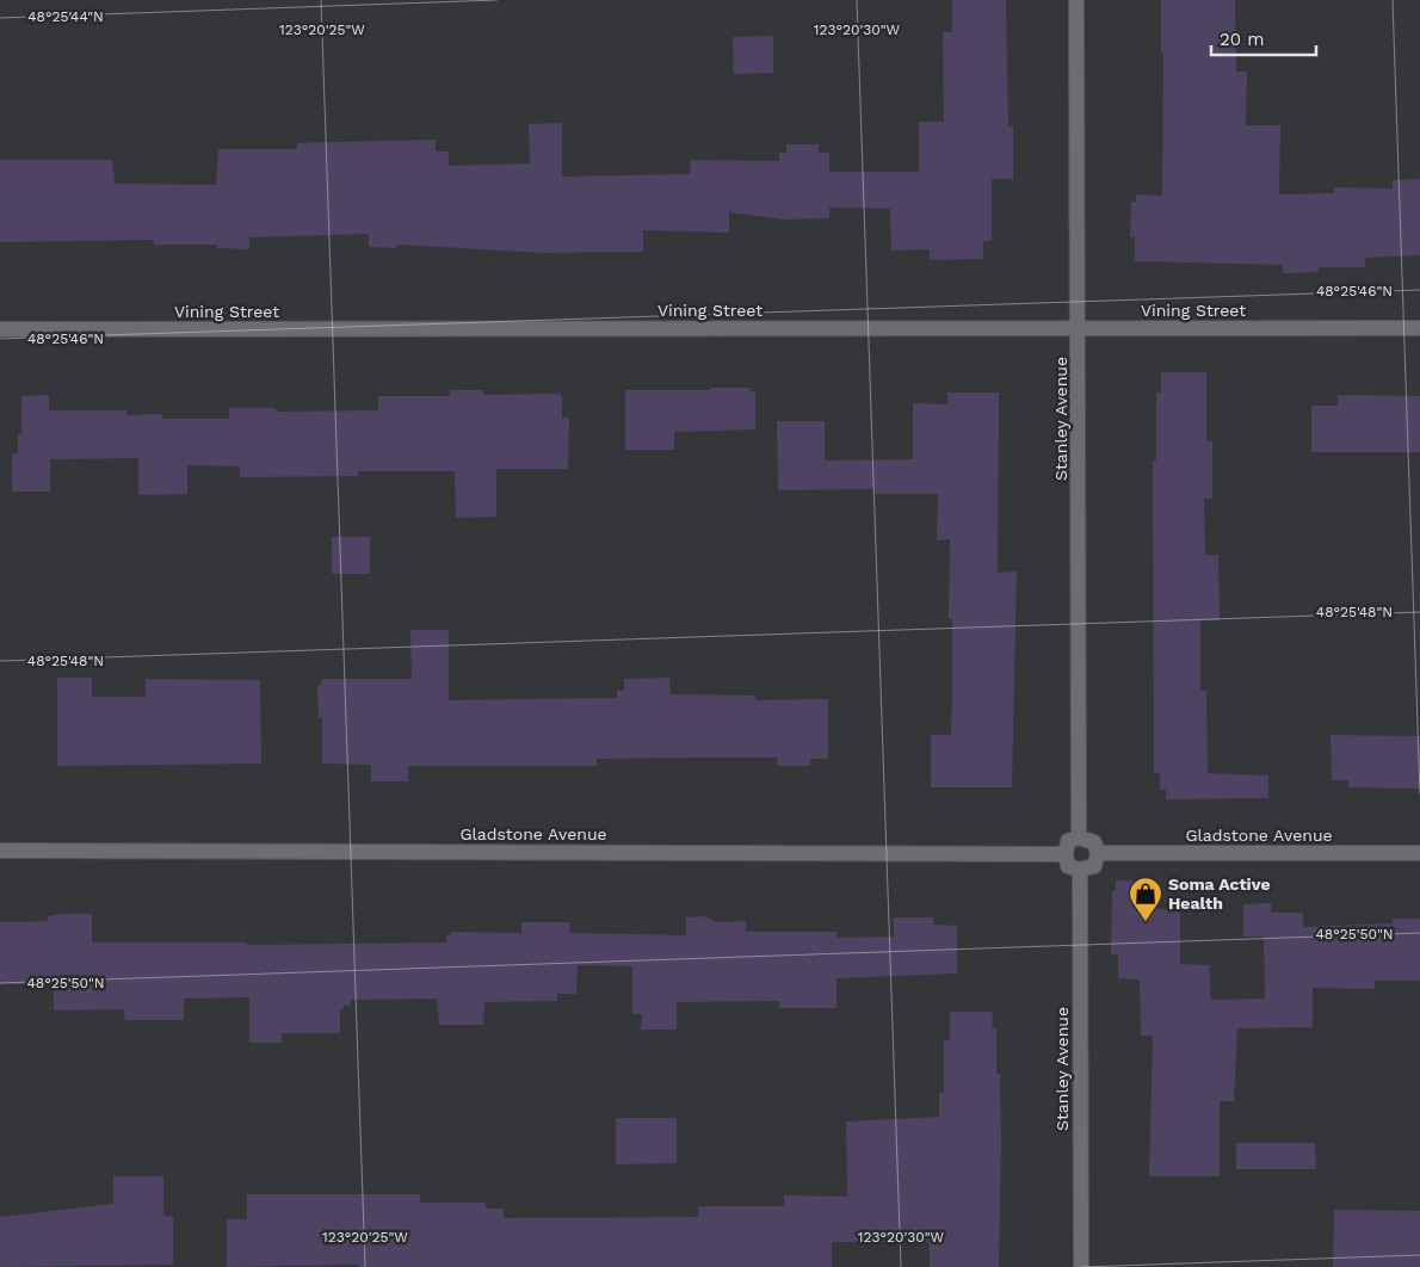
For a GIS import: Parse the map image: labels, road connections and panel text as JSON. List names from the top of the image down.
{
  "streets": {
    "street": ["Vining Street", "Stanley Avenue", "Gladstone Avenue"]
  },
  "crossings": [
    ["Vining Street", "Stanley Avenue"],
    ["Stanley Avenue", "Gladstone Avenue"]
  ],
  "places": {
    "shop": ["Soma Active Health"]
  },
  "scale_bar": "20 m",
  "coordinates": [
    "48°25'44\"N",
    "123°20'25\"W",
    "123°20'30\"W",
    "48°25'46\"N",
    "48°25'48\"N",
    "48°25'50\"N"
  ]
}
